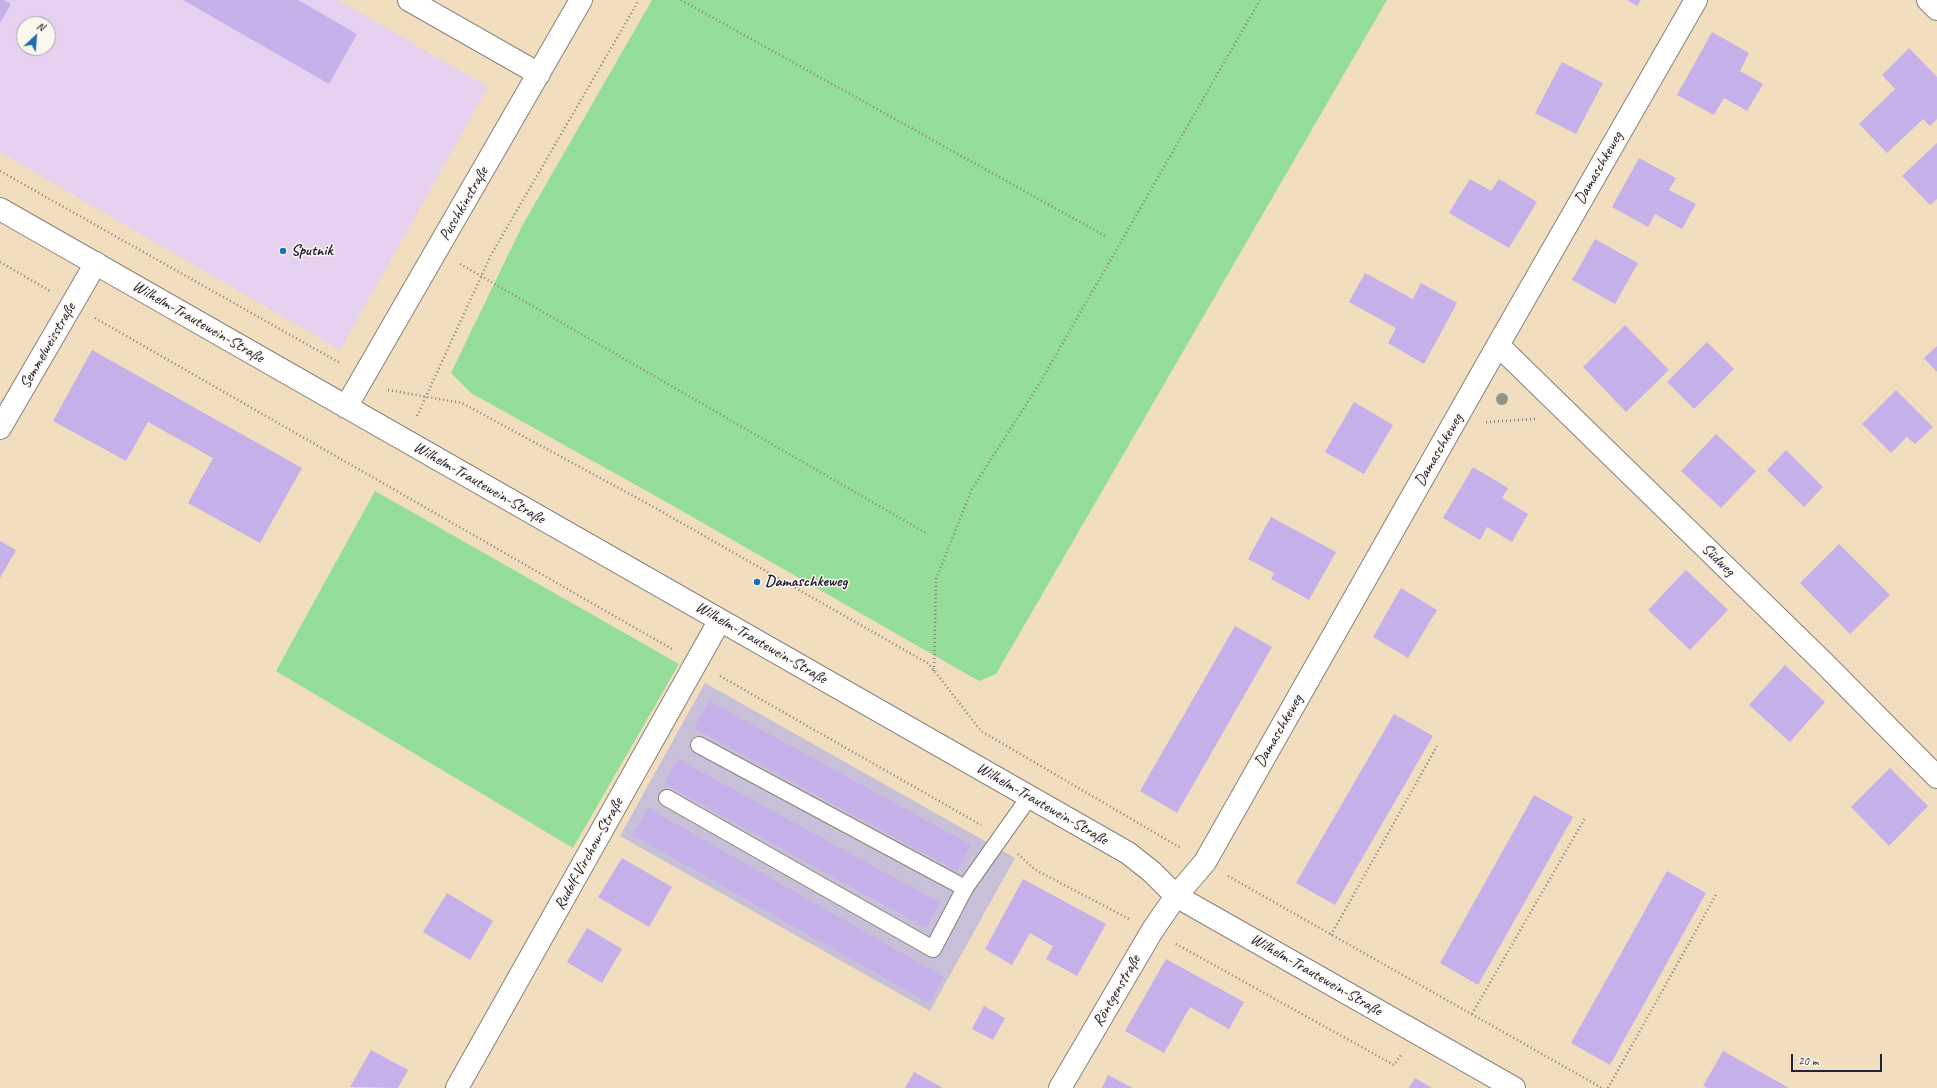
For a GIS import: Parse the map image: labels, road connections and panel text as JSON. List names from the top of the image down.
{
  "streets": {
    "street": [
      "Damaschkeweg",
      "Puschkinstraße",
      "Wilhelm-Trautewein-Straße",
      "Semmelweisstraße",
      "Südweg",
      "Rudolf-Virchow-Straße",
      "Röntgenstraße"
    ]
  },
  "crossings": [
    ["Damaschkeweg", "Wilhelm-Trautewein-Straße"],
    ["Damaschkeweg", "Südweg"],
    ["Damaschkeweg", "Röntgenstraße"],
    ["Puschkinstraße", "Wilhelm-Trautewein-Straße"],
    ["Wilhelm-Trautewein-Straße", "Semmelweisstraße"],
    ["Wilhelm-Trautewein-Straße", "Rudolf-Virchow-Straße"],
    ["Wilhelm-Trautewein-Straße", "Röntgenstraße"]
  ],
  "places": ["Sputnik", "Damaschkeweg"],
  "scale_bar": "20 m",
  "north": "top right"
}
